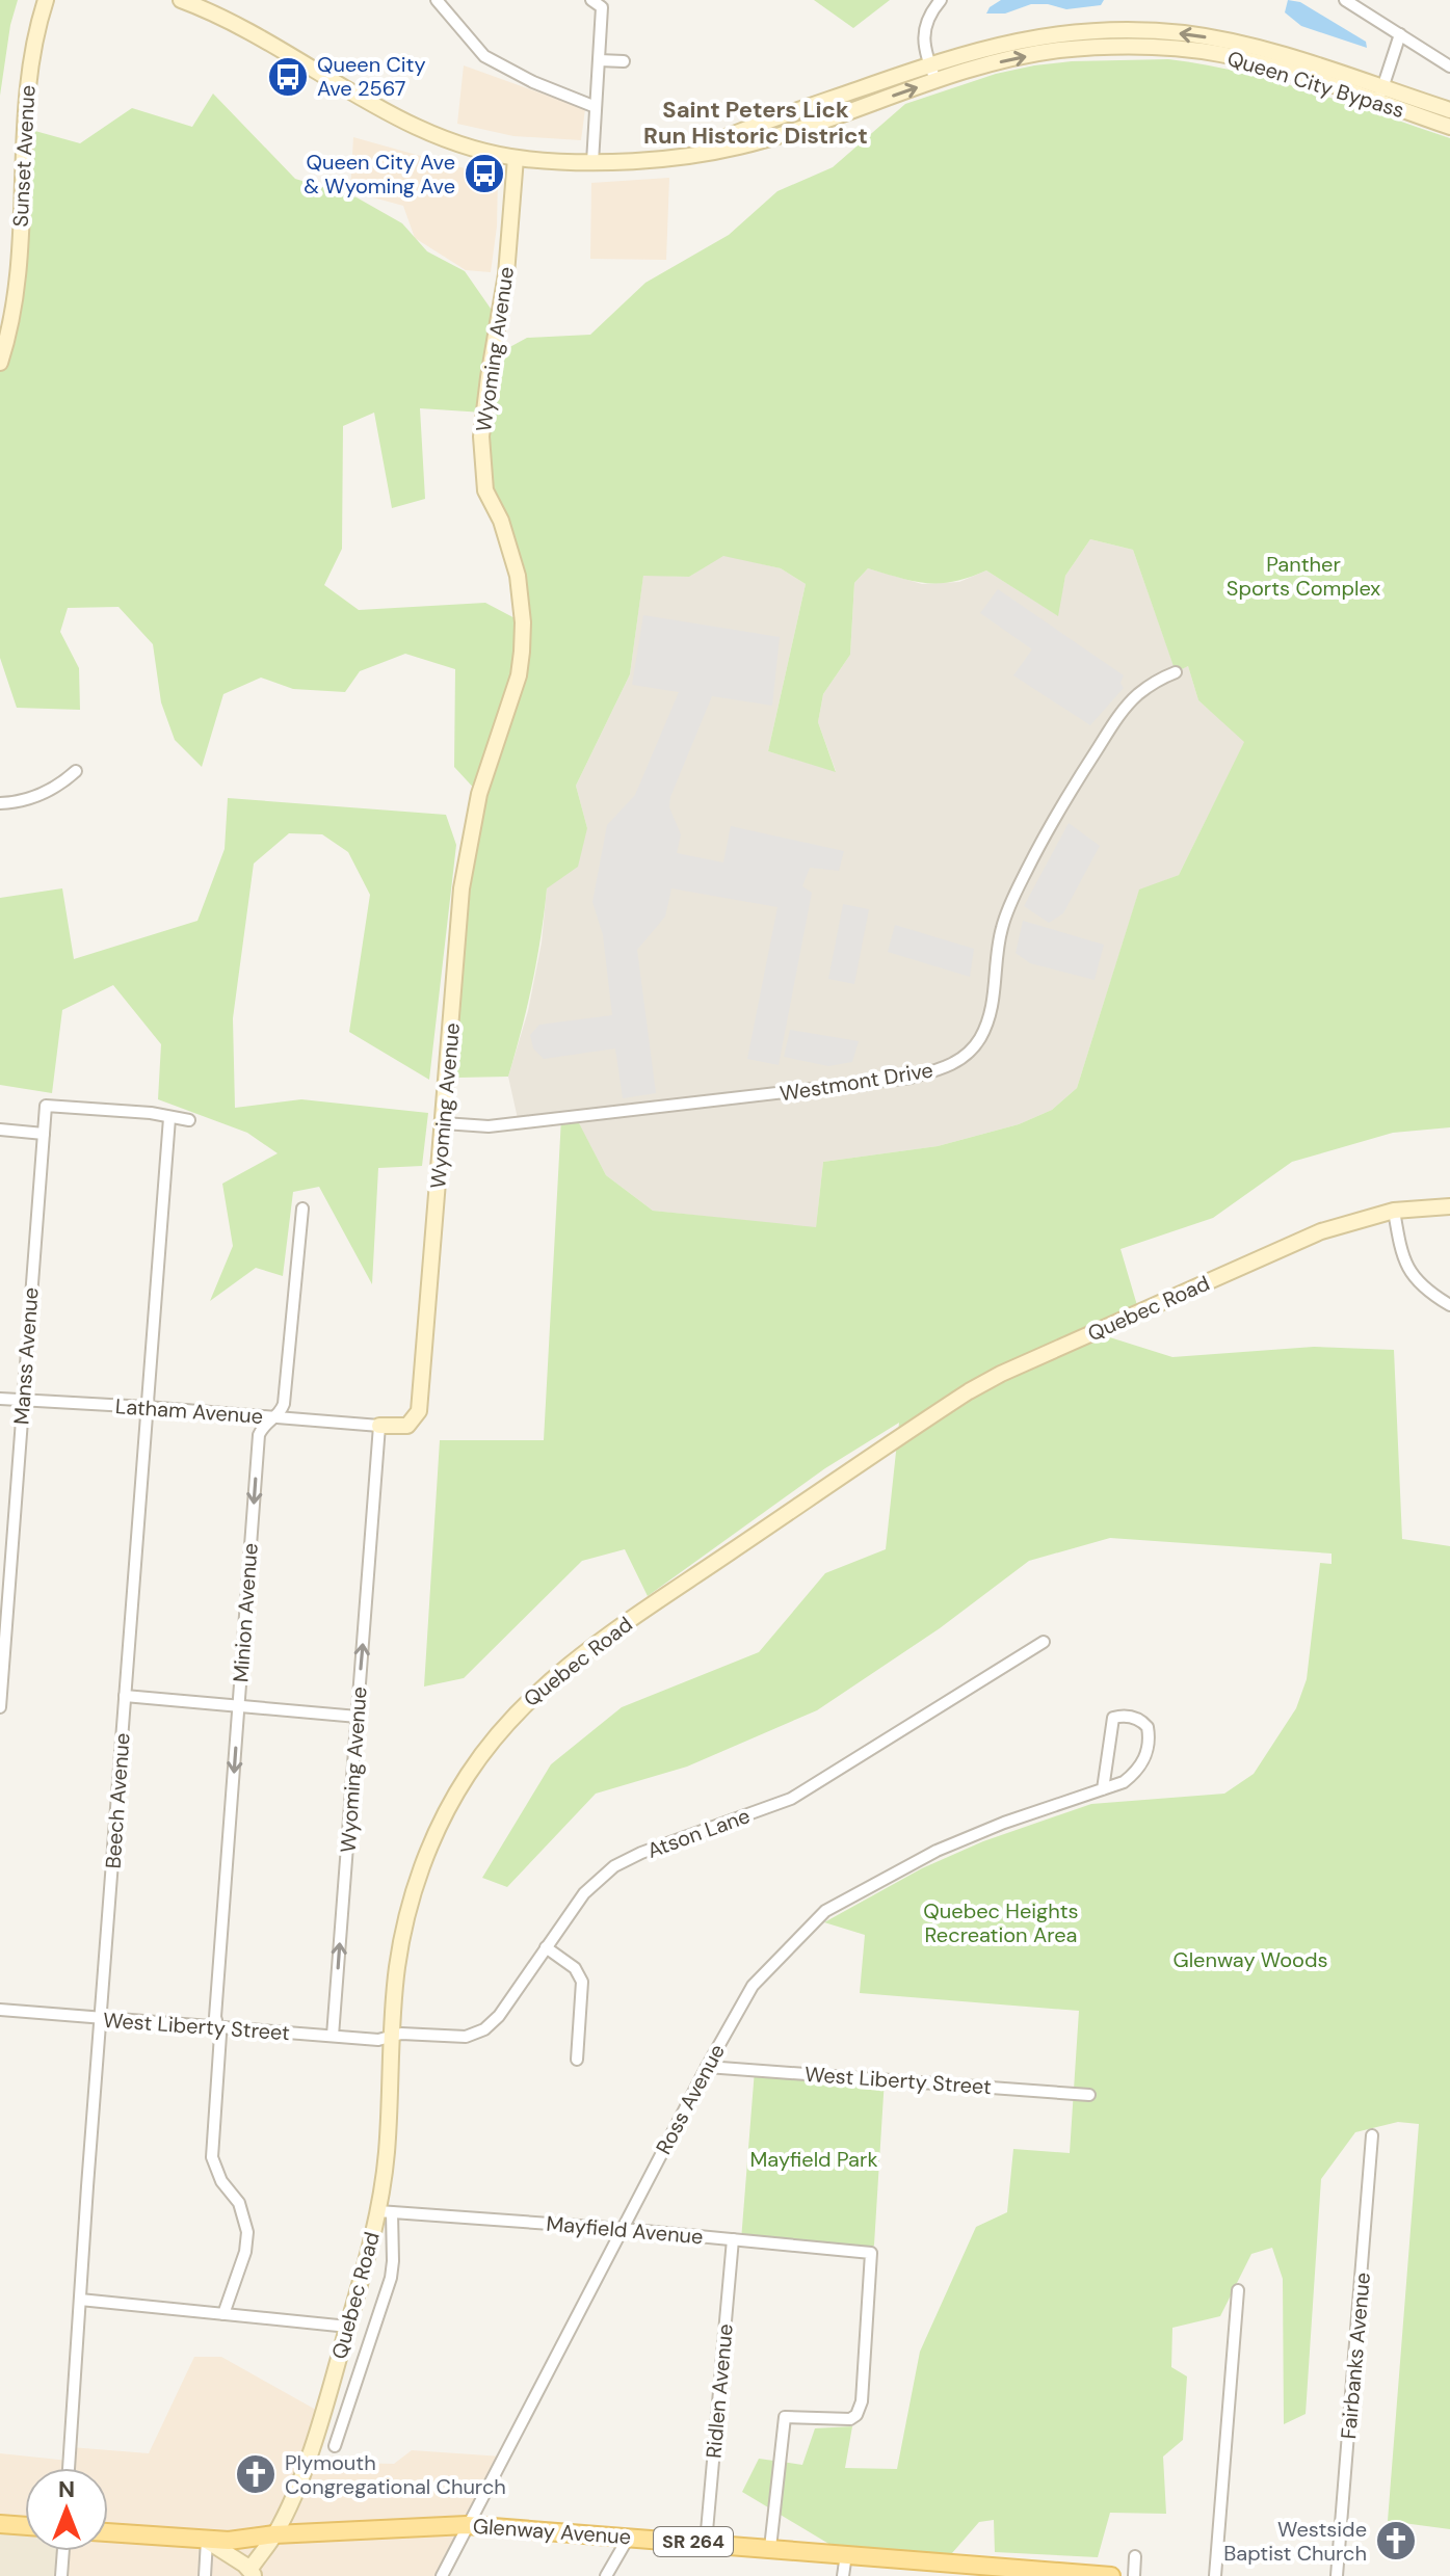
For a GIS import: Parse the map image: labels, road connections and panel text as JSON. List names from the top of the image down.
{
  "streets": {
    "main road": ["Glenway Avenue", "SR 264"],
    "street": [
      "Queen City Bypass",
      "Sunset Avenue",
      "Wyoming Avenue",
      "Westmont Drive",
      "Quebec Road",
      "Manss Avenue",
      "Latham Avenue",
      "Minion Avenue",
      "Beech Avenue",
      "Atson Lane",
      "West Liberty Street",
      "Ross Avenue",
      "Mayfield Avenue",
      "Fairbanks Avenue",
      "Ridlen Avenue"
    ]
  },
  "crossings": [
    ["Wyoming Avenue", "Westmont Drive"],
    ["Wyoming Avenue", "Latham Avenue"],
    ["Wyoming Avenue", "West Liberty Street"],
    ["Quebec Road", "Atson Lane"],
    ["Quebec Road", "West Liberty Street"],
    ["Quebec Road", "Mayfield Avenue"],
    ["Quebec Road", "Glenway Avenue"],
    ["Manss Avenue", "Latham Avenue"],
    ["Manss Avenue", "Beech Avenue"],
    ["Latham Avenue", "Minion Avenue"],
    ["Latham Avenue", "Beech Avenue"],
    ["Minion Avenue", "West Liberty Street"],
    ["Beech Avenue", "West Liberty Street"],
    ["Atson Lane", "West Liberty Street"],
    ["West Liberty Street", "Ross Avenue"],
    ["Ross Avenue", "Mayfield Avenue"],
    ["Ross Avenue", "Glenway Avenue"],
    ["Mayfield Avenue", "Ridlen Avenue"],
    ["Mayfield Avenue", "Glenway Avenue"],
    ["Ridlen Avenue", "Glenway Avenue"]
  ],
  "one_way": ["Minion Avenue"],
  "districts": ["Saint Peters Lick Run Historic District"],
  "parks": [
    "Panther Sports Complex",
    "Quebec Heights Recreation Area",
    "Glenway Woods",
    "Mayfield Park"
  ],
  "places": {
    "bus stop": ["Queen City Ave 2567", "Queen City Ave & Wyoming Ave"],
    "church": ["Plymouth Congregational Church", "Westside Baptist Church"]
  },
  "north": "top"
}
